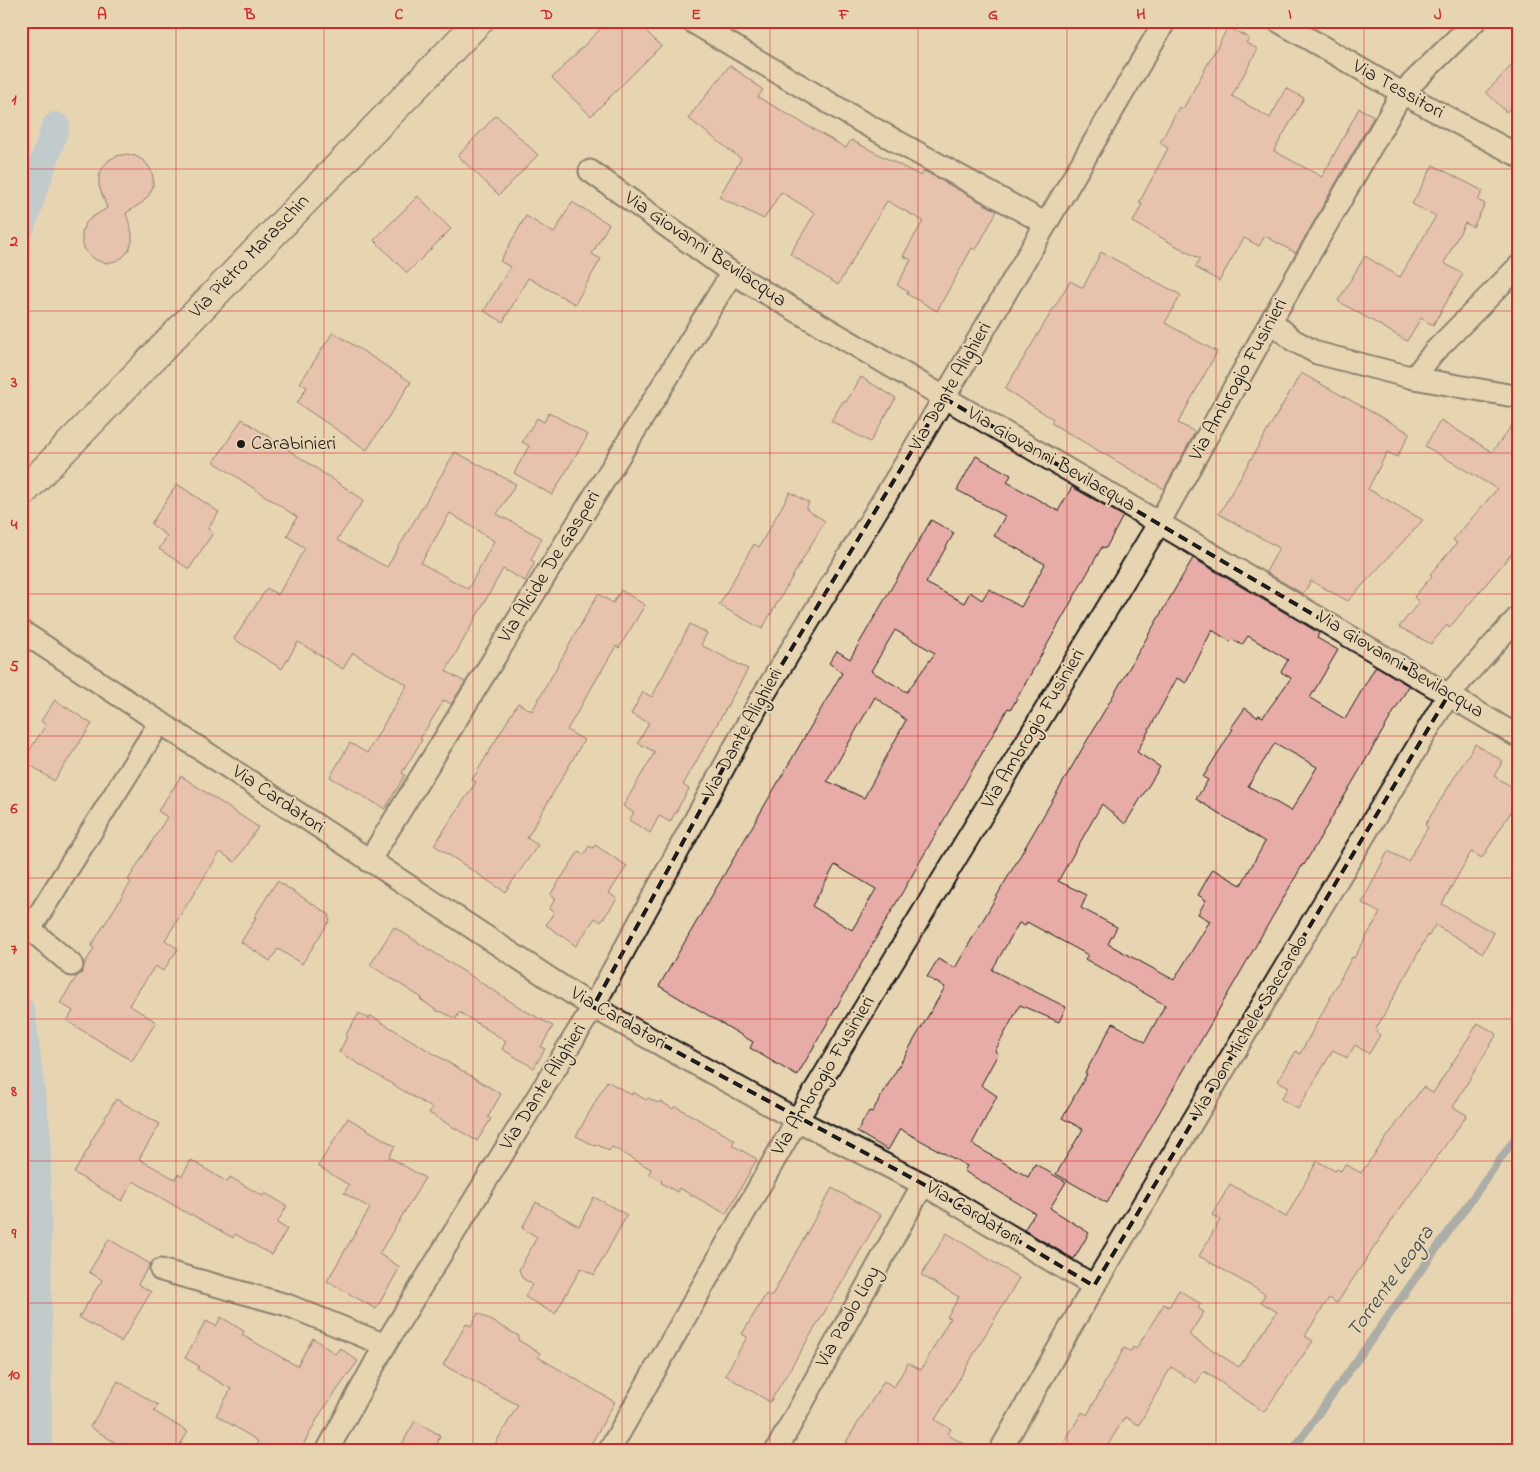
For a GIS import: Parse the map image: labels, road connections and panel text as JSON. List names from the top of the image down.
{
  "streets": {
    "main road": ["Via Pietro Maraschin"],
    "street": [
      "Via Tessitori",
      "Via Giovanni Bevilacqua",
      "Via Ambrogio Fusinieri",
      "Via Dante Alighieri",
      "Via Alcide De Gasperi",
      "Via Cardatori",
      "Via Don Michele Saccardo",
      "Via Paolo Lioy"
    ]
  },
  "crossings": [
    ["Via Tessitori", "Via Ambrogio Fusinieri"],
    ["Via Giovanni Bevilacqua", "Via Ambrogio Fusinieri"],
    ["Via Giovanni Bevilacqua", "Via Dante Alighieri"],
    ["Via Giovanni Bevilacqua", "Via Alcide De Gasperi"],
    ["Via Giovanni Bevilacqua", "Via Don Michele Saccardo"],
    ["Via Ambrogio Fusinieri", "Via Cardatori"],
    ["Via Dante Alighieri", "Via Cardatori"],
    ["Via Alcide De Gasperi", "Via Cardatori"],
    ["Via Cardatori", "Via Don Michele Saccardo"],
    ["Via Cardatori", "Via Paolo Lioy"]
  ],
  "water": ["Torrente Leogra"],
  "places": ["Carabinieri"],
  "grid": {
    "columns": [
      "A",
      "B",
      "C",
      "D",
      "E",
      "F",
      "G",
      "H",
      "I",
      "J"
    ],
    "rows": [
      "1",
      "2",
      "3",
      "4",
      "5",
      "6",
      "7",
      "8",
      "9",
      "10"
    ]
  }
}
